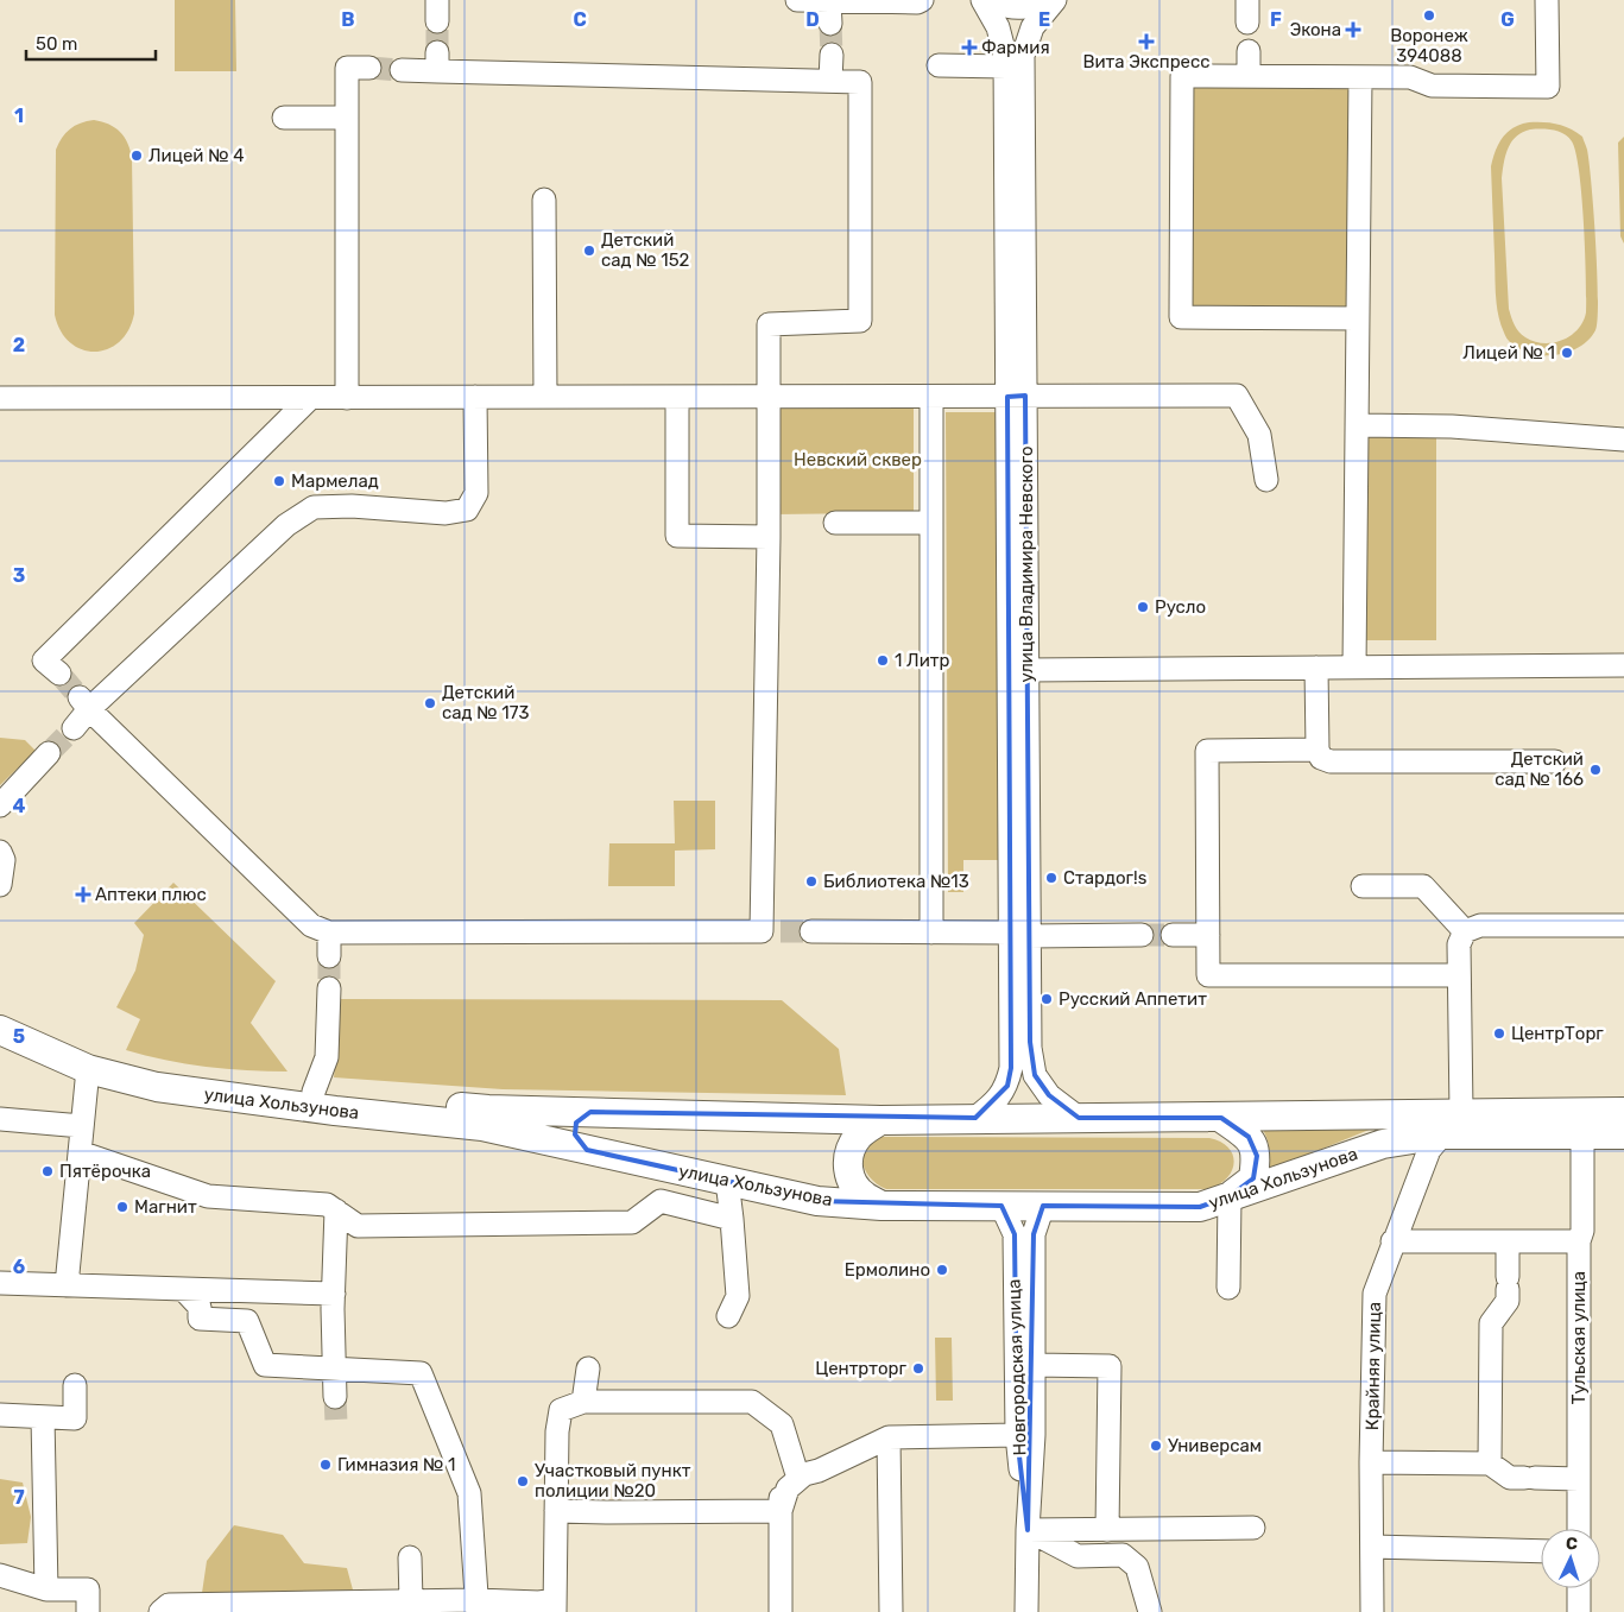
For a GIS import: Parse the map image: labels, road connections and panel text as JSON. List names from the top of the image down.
{
  "streets": {
    "main road": ["улица Хользунова"],
    "street": [
      "улица Владимира Невского",
      "Тульская улица",
      "Крайняя улица",
      "Новгородская улица"
    ]
  },
  "crossings": [
    ["улица Владимира Невского", "улица Хользунова"],
    ["улица Хользунова", "Тульская улица"],
    ["улица Хользунова", "Крайняя улица"],
    ["улица Хользунова", "Новгородская улица"]
  ],
  "parks": ["Невский сквер"],
  "places": {
    "other": [
      "Воронеж 394088",
      "Лицей № 4",
      "Детский сад № 152",
      "Лицей № 1",
      "Мармелад",
      "Русло",
      "1 Литр",
      "Детский сад № 173",
      "Детский сад № 166",
      "Стардог!s",
      "Библиотека №13",
      "Русский Аппетит",
      "ЦентрТорг",
      "Пятёрочка",
      "Магнит",
      "Ермолино",
      "Центрторг",
      "Универсам",
      "Гимназия № 1",
      "Участковый пункт полиции №20"
    ],
    "health": [
      "Экона",
      "Вита Экспресс",
      "Фармия",
      "Аптеки плюс"
    ]
  },
  "scale_bar": "50 m",
  "north": "top",
  "grid": {
    "columns": [
      "B",
      "C",
      "D",
      "E",
      "F",
      "G"
    ],
    "rows": [
      "1",
      "2",
      "3",
      "4",
      "5",
      "6",
      "7"
    ]
  }
}
